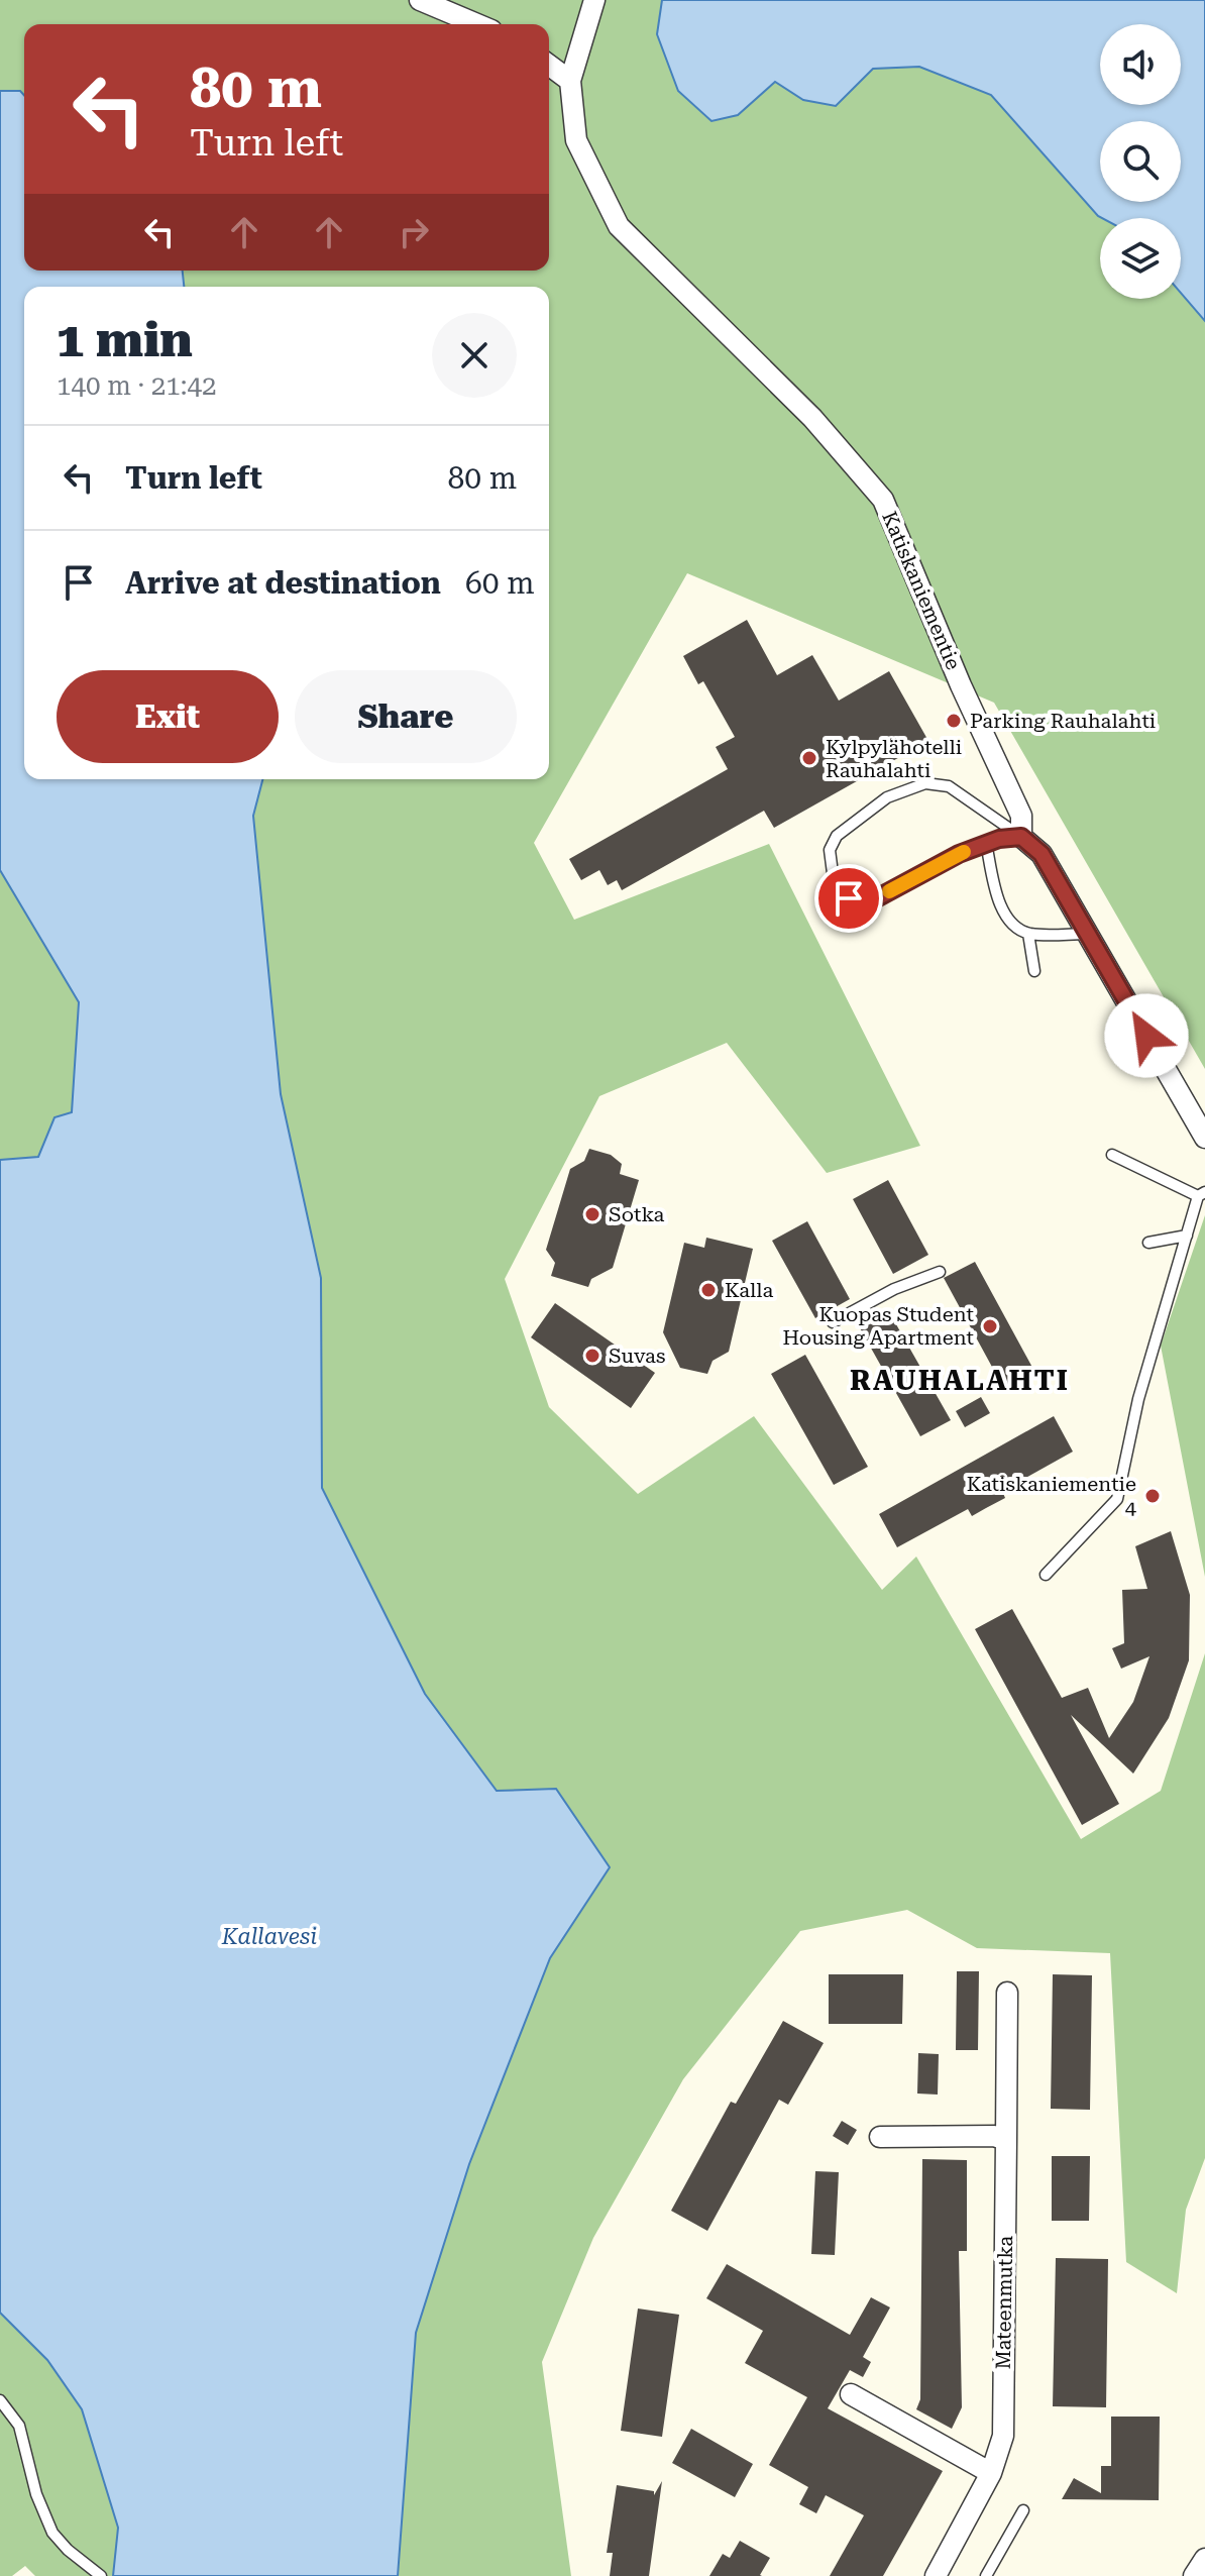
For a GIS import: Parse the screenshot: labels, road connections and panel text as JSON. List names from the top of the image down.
{
  "streets": {
    "street": ["Katiskaniementie", "Mateenmutka"]
  },
  "districts": ["RAUHALAHTI"],
  "water": ["Kallavesi"],
  "places": [
    "Parking Rauhalahti",
    "Kylpylähotelli Rauhalahti",
    "Sotka",
    "Kalla",
    "Kuopas Student Housing Apartment",
    "Suvas",
    "Katiskaniementie 4"
  ],
  "page": {
    "turn": ["80 m", "Turn left"],
    "heading": ["1 min", "140 m · 21:42"],
    "list": [
      {
        "name": "Turn left",
        "value": "80 m"
      },
      {
        "name": "Arrive at destination",
        "value": "60 m"
      }
    ],
    "buttons": ["Exit", "Share"]
  }
}
